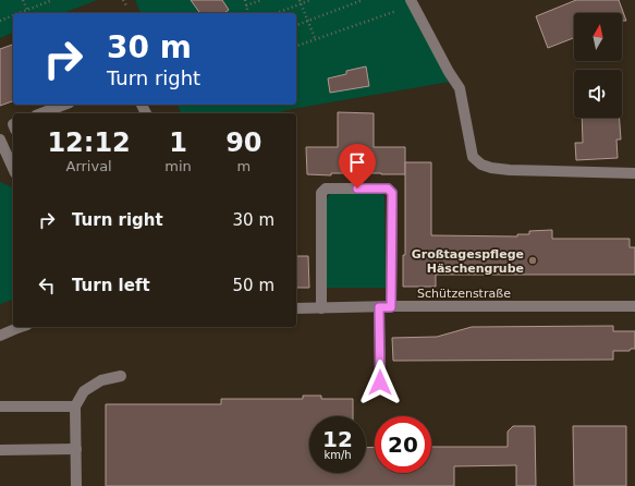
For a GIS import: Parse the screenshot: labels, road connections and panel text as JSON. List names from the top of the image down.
{
  "streets": {
    "street": ["Schützenstraße"]
  },
  "places": ["Großtagespflege Häschengrube"],
  "north": "top",
  "page": {
    "turn": ["30 m", "Turn right"],
    "eta": [
      "12:12",
      "Arrival",
      "1",
      "min",
      "90",
      "m"
    ],
    "list": [
      {
        "name": "Turn right",
        "value": "30 m"
      },
      {
        "name": "Turn left",
        "value": "50 m"
      }
    ],
    "speed": "12 km/h",
    "limit": "20"
  }
}
